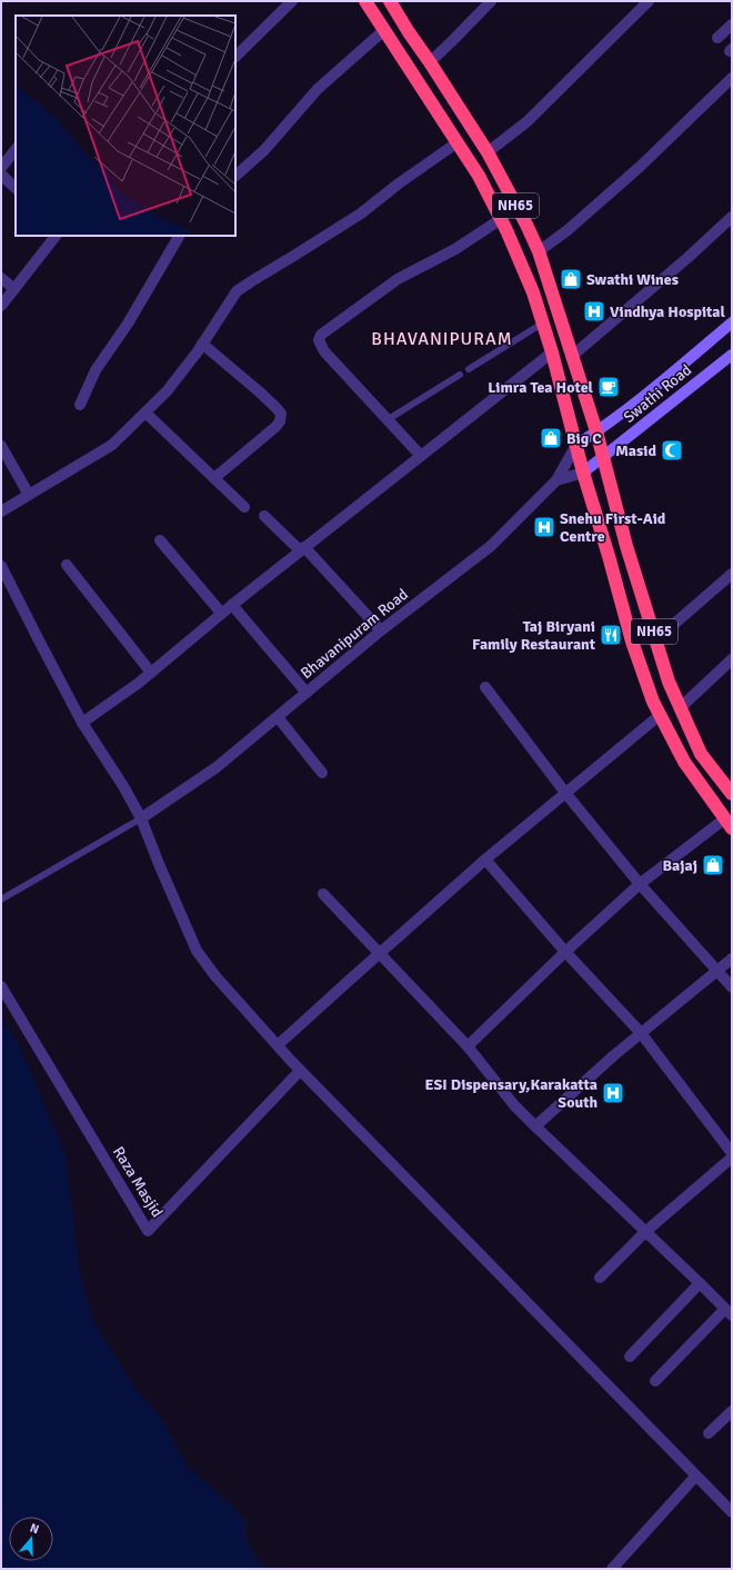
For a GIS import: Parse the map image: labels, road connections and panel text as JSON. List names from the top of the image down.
{
  "streets": {
    "highway": ["NH65"],
    "street": ["Swathi Road", "Bhavanipuram Road", "Raza Masjid"]
  },
  "crossings": [
    ["NH65", "Swathi Road"],
    ["NH65", "Bhavanipuram Road"],
    ["Swathi Road", "Bhavanipuram Road"]
  ],
  "districts": ["BHAVANIPURAM"],
  "places": {
    "shop": ["Swathi Wines", "Big C", "Bajaj"],
    "hospital": ["Vindhya Hospital", "Snehu First-Aid Centre", "ESI Dispensary,Karakatta South"],
    "cafe": ["Limra Tea Hotel"],
    "mosque": ["Masid"],
    "restaurant": ["Taj Biryani Family Restaurant"]
  },
  "north": "top"
}
